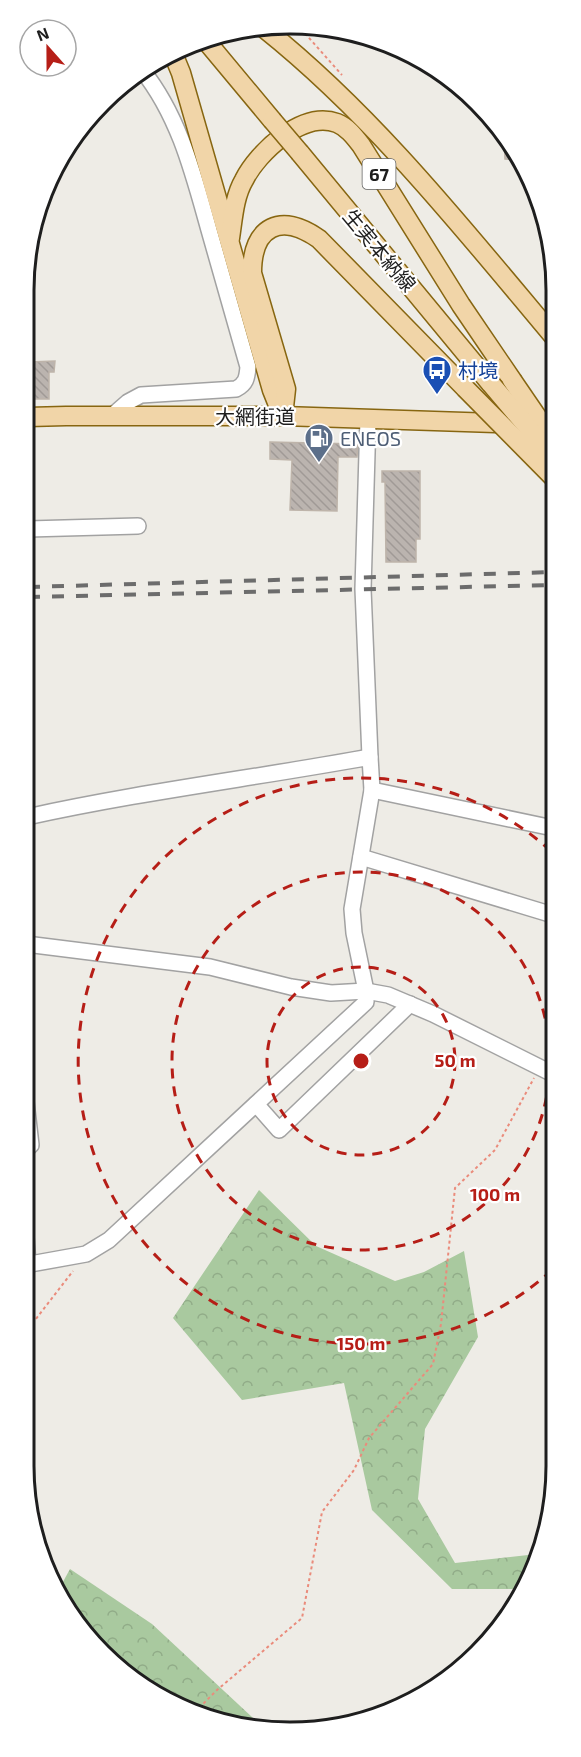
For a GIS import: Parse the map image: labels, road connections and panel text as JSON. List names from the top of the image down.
{
  "streets": {
    "main road": ["67", "生実本納線", "大網街道"]
  },
  "crossings": [
    ["67", "大網街道"]
  ],
  "places": {
    "bus stop": ["村境"],
    "fuel station": ["ENEOS"]
  },
  "north": "top",
  "rings": ["50 m", "100 m", "150 m"]
}
